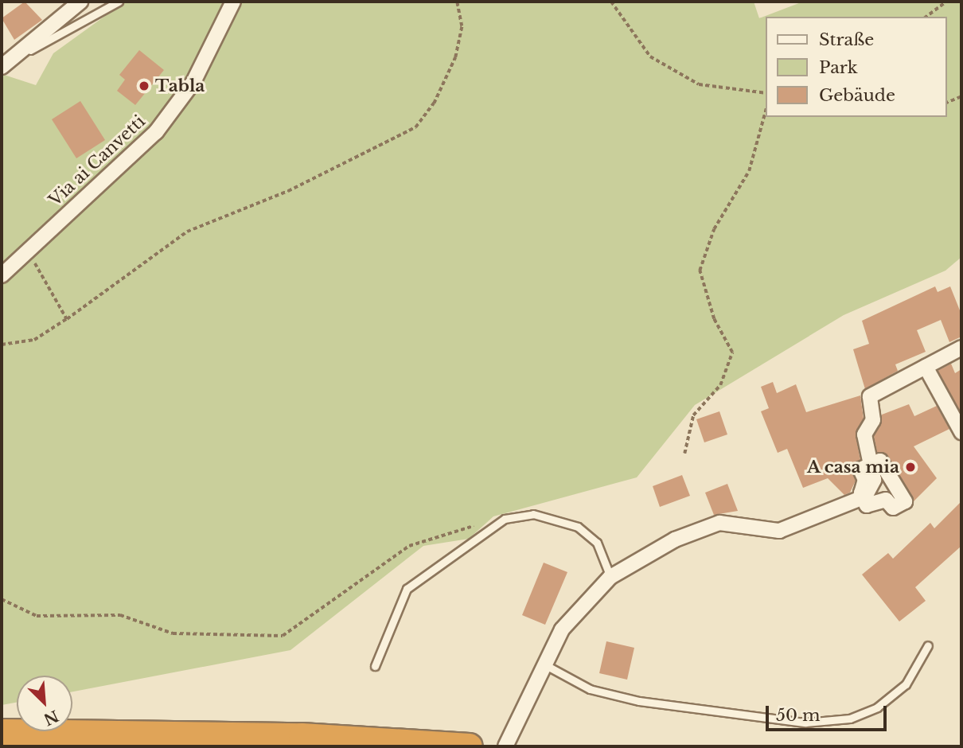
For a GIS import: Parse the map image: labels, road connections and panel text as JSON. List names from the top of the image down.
{
  "streets": {
    "street": ["Via ai Canvetti"]
  },
  "places": ["Tabla", "A casa mia"],
  "legend": ["Straße", "Park", "Gebäude"],
  "scale_bar": "50 m",
  "north": "bottom right"
}
